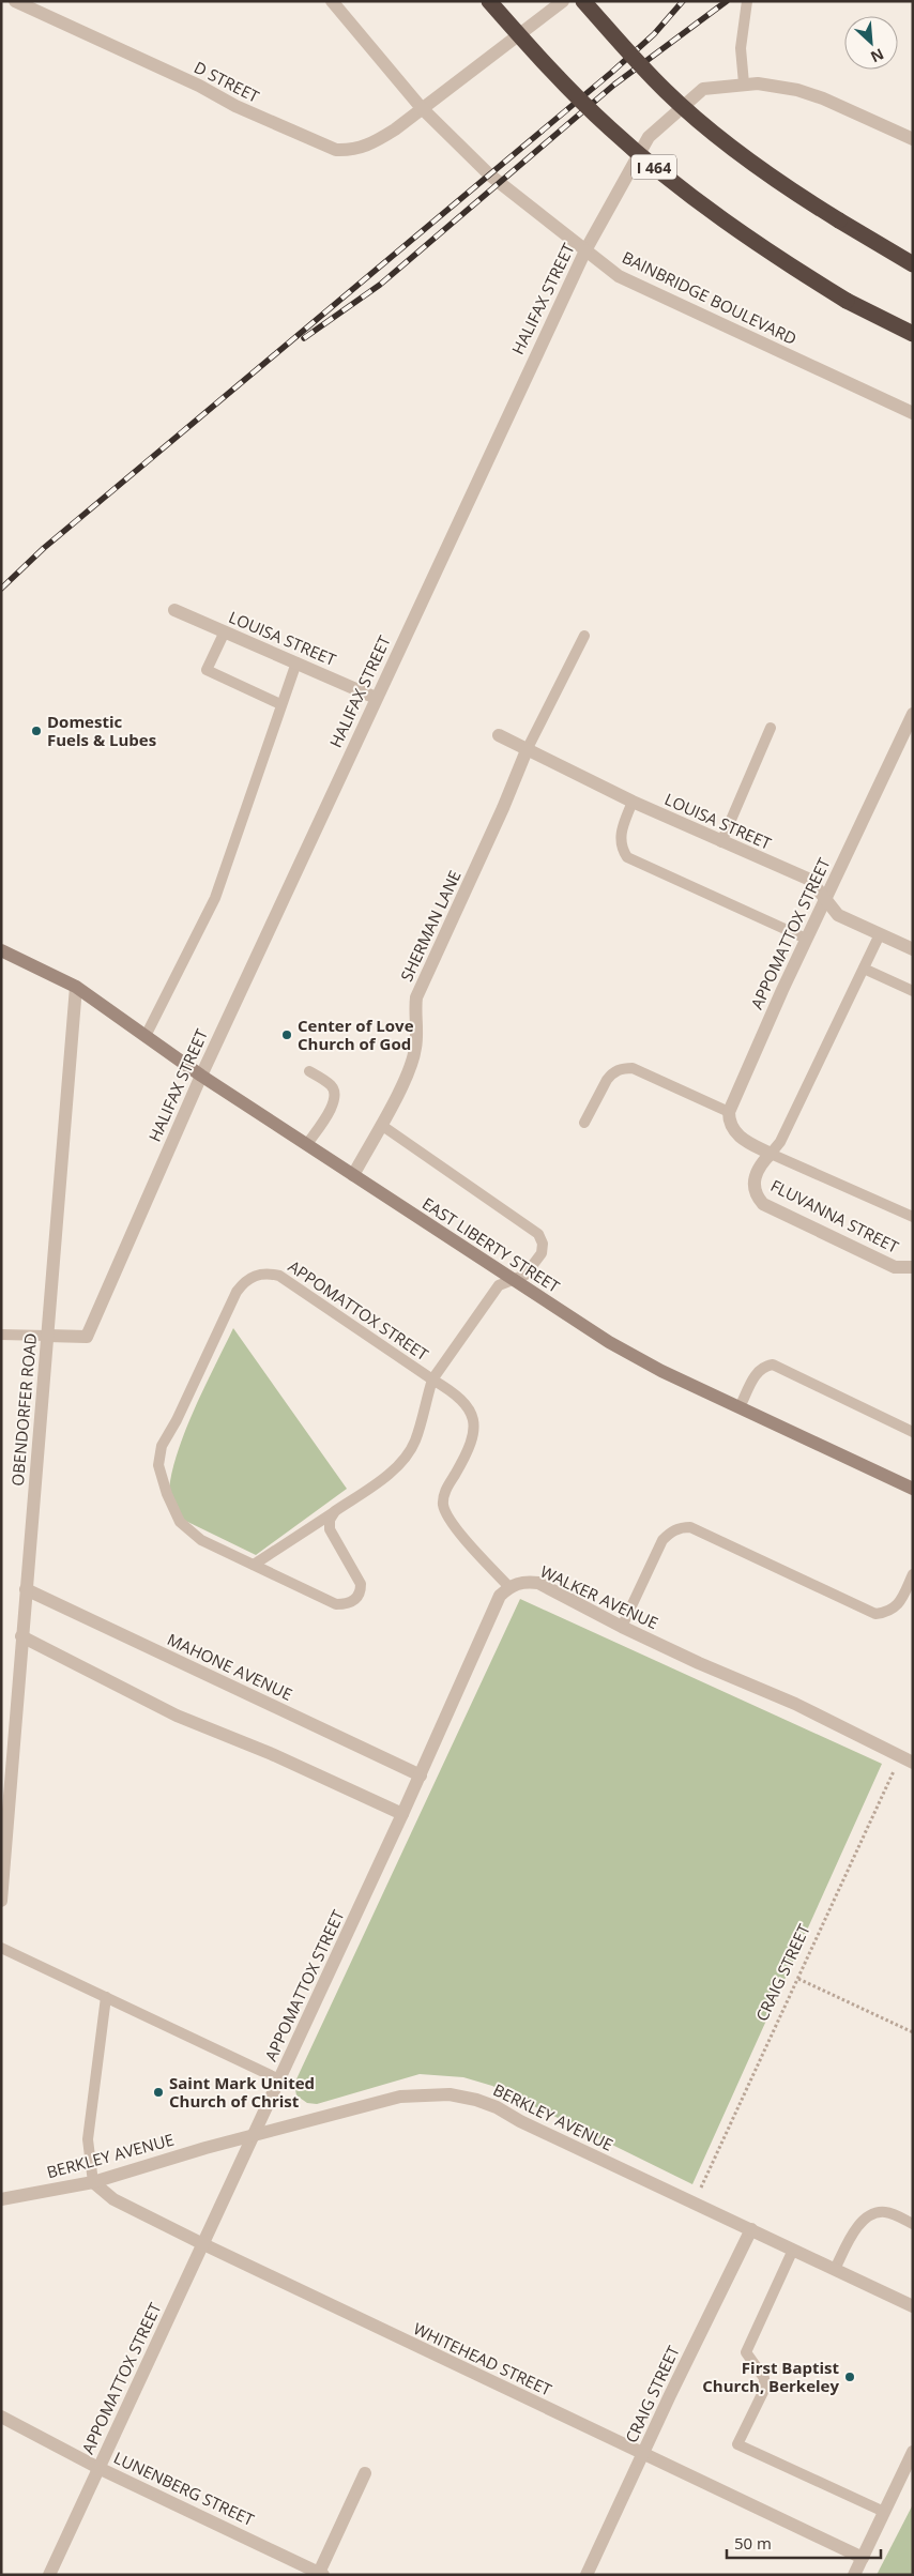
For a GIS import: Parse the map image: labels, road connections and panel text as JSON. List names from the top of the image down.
{
  "streets": {
    "highway": ["I 464"],
    "main road": ["EAST LIBERTY STREET"],
    "street": [
      "D STREET",
      "BAINBRIDGE BOULEVARD",
      "HALIFAX STREET",
      "LOUISA STREET",
      "SHERMAN LANE",
      "APPOMATTOX STREET",
      "FLUVANNA STREET",
      "OBENDORFER ROAD",
      "WALKER AVENUE",
      "MAHONE AVENUE",
      "CRAIG STREET",
      "BERKLEY AVENUE",
      "WHITEHEAD STREET",
      "LUNENBERG STREET"
    ]
  },
  "crossings": [
    ["D STREET", "BAINBRIDGE BOULEVARD"],
    ["BAINBRIDGE BOULEVARD", "HALIFAX STREET"],
    ["HALIFAX STREET", "LOUISA STREET"],
    ["HALIFAX STREET", "EAST LIBERTY STREET"],
    ["HALIFAX STREET", "OBENDORFER ROAD"],
    ["LOUISA STREET", "SHERMAN LANE"],
    ["LOUISA STREET", "APPOMATTOX STREET"],
    ["SHERMAN LANE", "APPOMATTOX STREET"],
    ["SHERMAN LANE", "EAST LIBERTY STREET"],
    ["APPOMATTOX STREET", "EAST LIBERTY STREET"],
    ["APPOMATTOX STREET", "WALKER AVENUE"],
    ["APPOMATTOX STREET", "MAHONE AVENUE"],
    ["APPOMATTOX STREET", "BERKLEY AVENUE"],
    ["APPOMATTOX STREET", "WHITEHEAD STREET"],
    ["APPOMATTOX STREET", "LUNENBERG STREET"],
    ["EAST LIBERTY STREET", "OBENDORFER ROAD"],
    ["OBENDORFER ROAD", "MAHONE AVENUE"],
    ["WALKER AVENUE", "CRAIG STREET"],
    ["CRAIG STREET", "BERKLEY AVENUE"],
    ["CRAIG STREET", "WHITEHEAD STREET"],
    ["BERKLEY AVENUE", "WHITEHEAD STREET"]
  ],
  "places": [
    "Domestic Fuels & Lubes",
    "Center of Love Church of God",
    "Saint Mark United Church of Christ",
    "First Baptist Church, Berkeley"
  ],
  "scale_bar": "50 m",
  "north": "bottom right"
}
